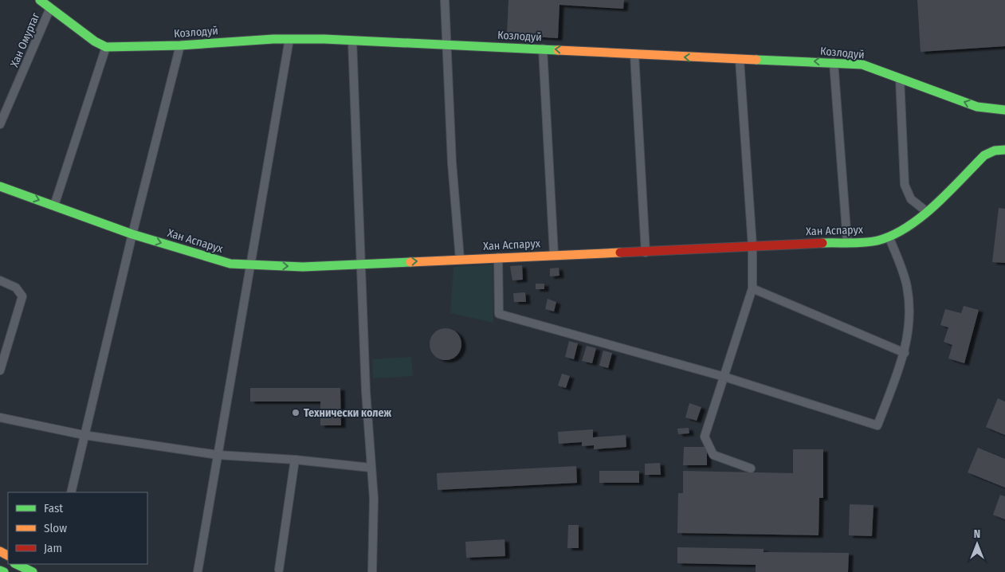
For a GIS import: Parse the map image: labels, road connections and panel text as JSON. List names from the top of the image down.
{
  "streets": {
    "main road": ["Козлодуй", "Хан Аспарух"],
    "street": ["Хан Омуртаг"]
  },
  "one_way": ["Козлодуй", "Хан Аспарух"],
  "places": ["Технически колеж"],
  "legend": ["Fast", "Slow", "Jam"],
  "north": "top"
}
